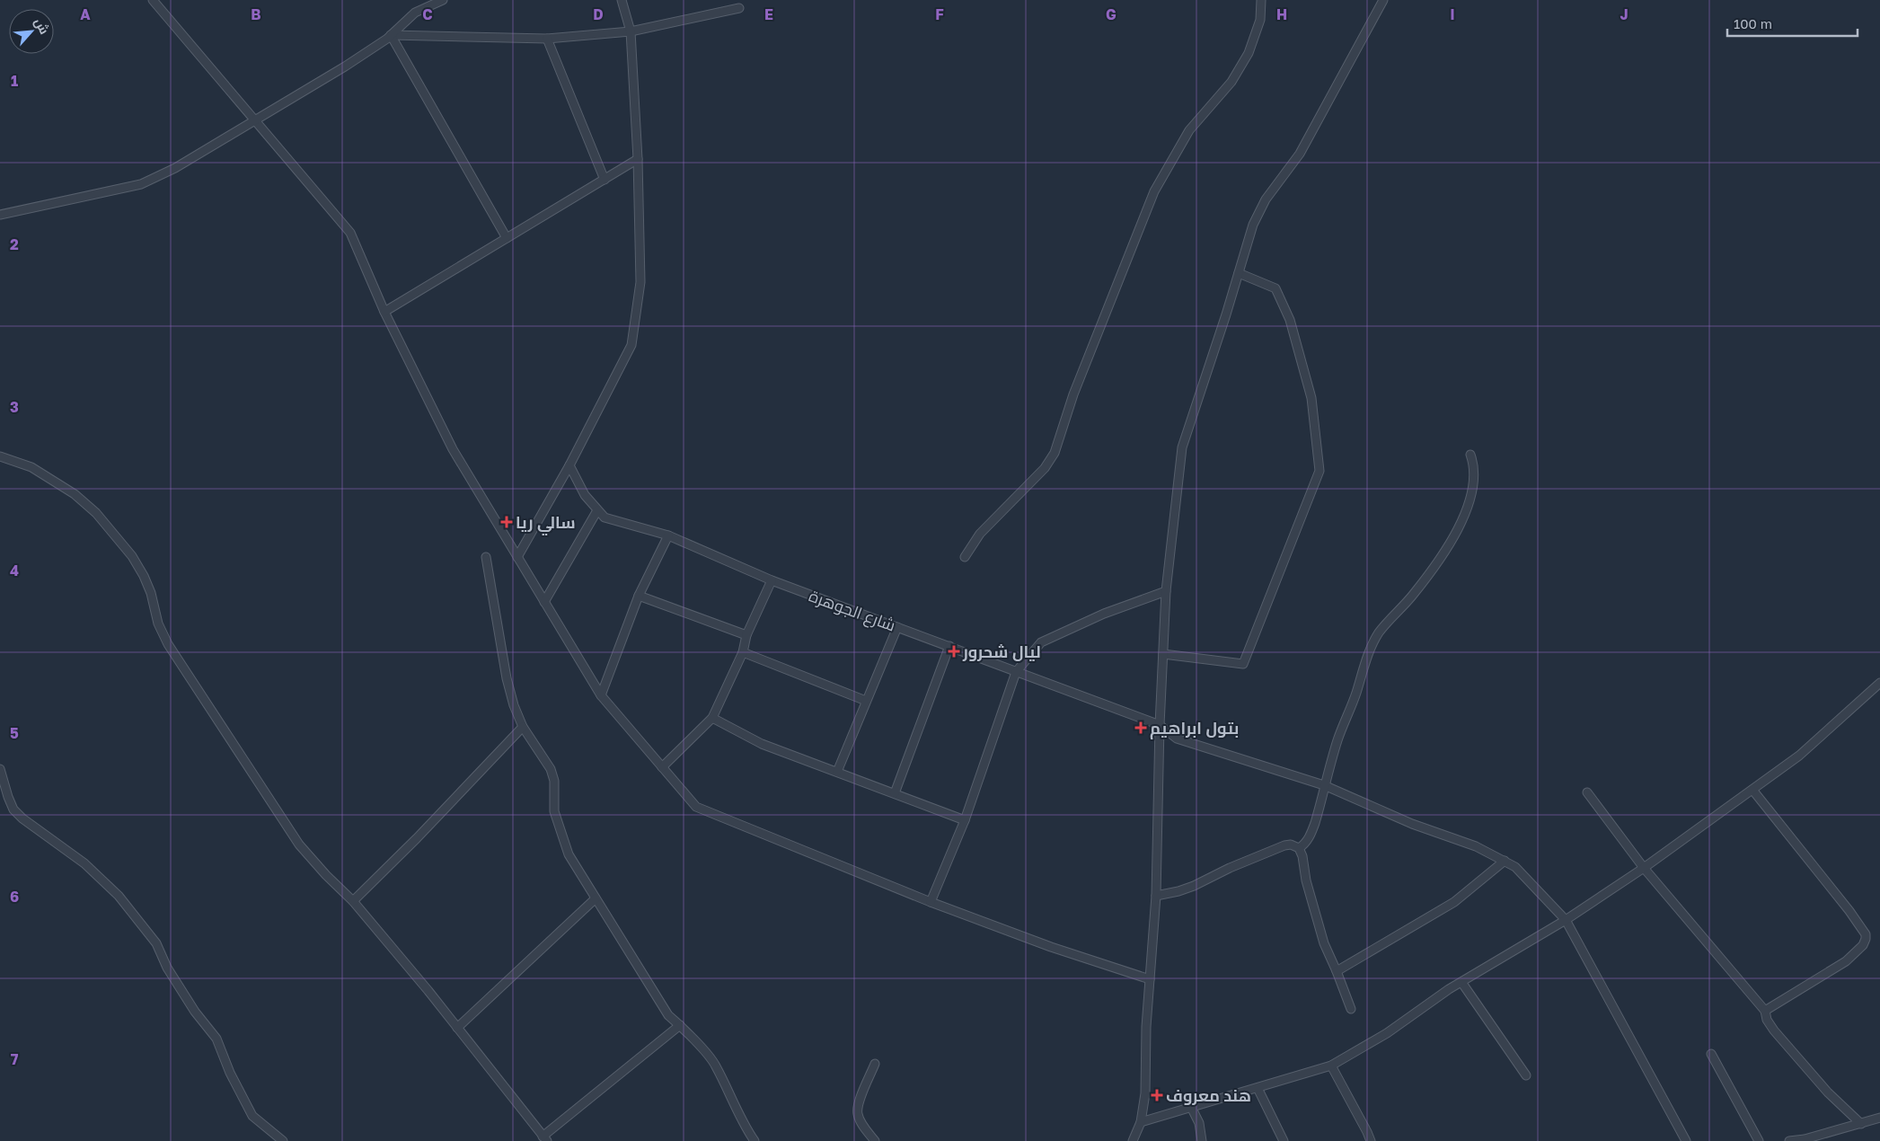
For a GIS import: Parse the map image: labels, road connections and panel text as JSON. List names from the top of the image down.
{
  "streets": {
    "street": ["شارع الجوهرة"]
  },
  "places": {
    "health": [
      "سالي ريا",
      "ليال شحرور",
      "بتول ابراهيم",
      "هند معروف"
    ]
  },
  "scale_bar": "100 m",
  "north": "top right",
  "grid": {
    "columns": [
      "A",
      "B",
      "C",
      "D",
      "E",
      "F",
      "G",
      "H",
      "I",
      "J"
    ],
    "rows": [
      "1",
      "2",
      "3",
      "4",
      "5",
      "6",
      "7"
    ]
  }
}
